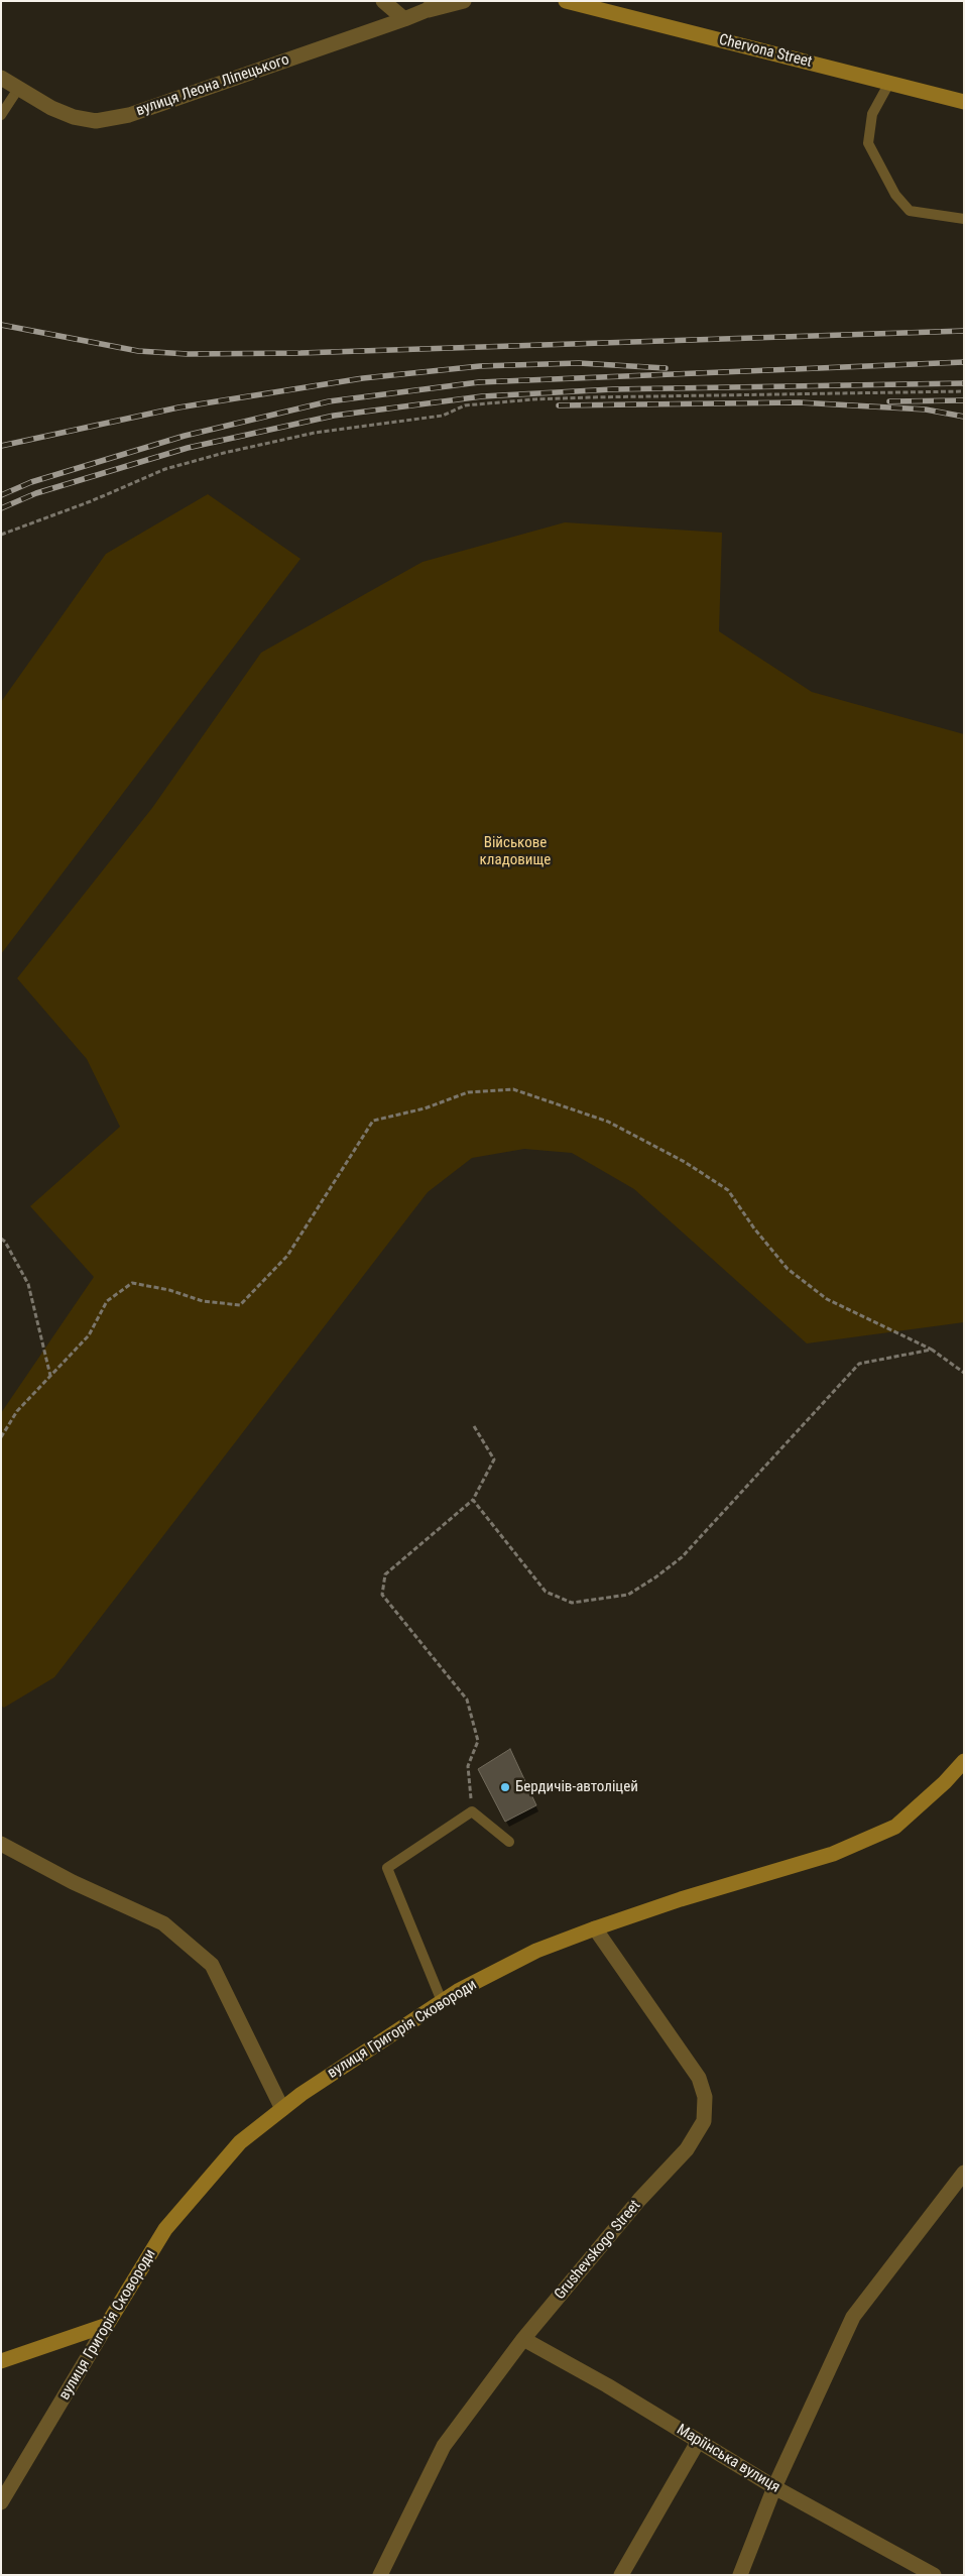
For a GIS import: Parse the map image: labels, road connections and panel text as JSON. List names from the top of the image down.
{
  "streets": {
    "main road": ["Chervona Street", "вулиця Григорія Сковороди"],
    "street": ["вулиця Леона Ліпецького", "Grushevskogo Street", "Маріїнська вулиця"]
  },
  "crossings": [
    ["вулиця Григорія Сковороди", "Grushevskogo Street"],
    ["Grushevskogo Street", "Маріїнська вулиця"]
  ],
  "parks": ["Військове кладовище"],
  "places": ["Бердичів-автоліцей"]
}
